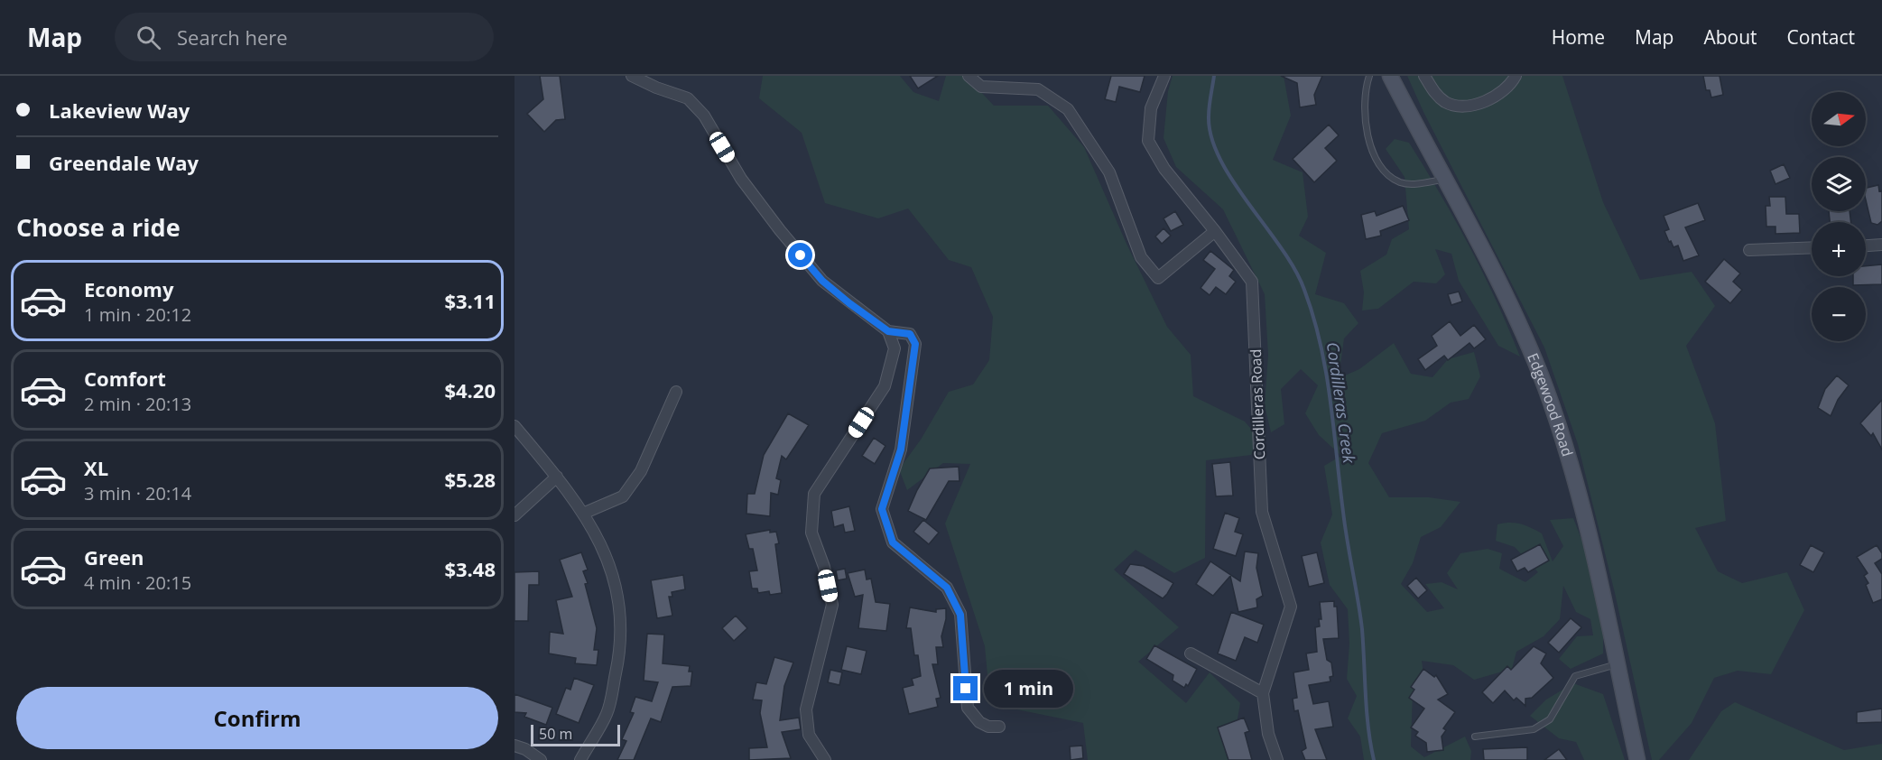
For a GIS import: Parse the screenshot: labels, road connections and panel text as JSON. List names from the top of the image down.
{
  "streets": {
    "main road": ["Edgewood Road"],
    "street": ["Cordilleras Road"]
  },
  "water": ["Cordilleras Creek"],
  "scale_bar": "50 m",
  "north": "right",
  "page": {
    "header": "Map",
    "search": "Search here",
    "nav": [
      "Home",
      "Map",
      "About",
      "Contact"
    ],
    "banner": ["Lakeview Way", "Greendale Way"],
    "map_buttons": ["+", "−"],
    "heading": "Choose a ride",
    "list": [
      {
        "name": "Economy",
        "note": "1 min · 20:12",
        "value": "$3.11"
      },
      {
        "name": "Comfort",
        "note": "2 min · 20:13",
        "value": "$4.20"
      },
      {
        "name": "XL",
        "note": "3 min · 20:14",
        "value": "$5.28"
      },
      {
        "name": "Green",
        "note": "4 min · 20:15",
        "value": "$3.48"
      }
    ],
    "bubble": "1 min",
    "buttons": "Confirm",
    "scale": "50 m"
  }
}
